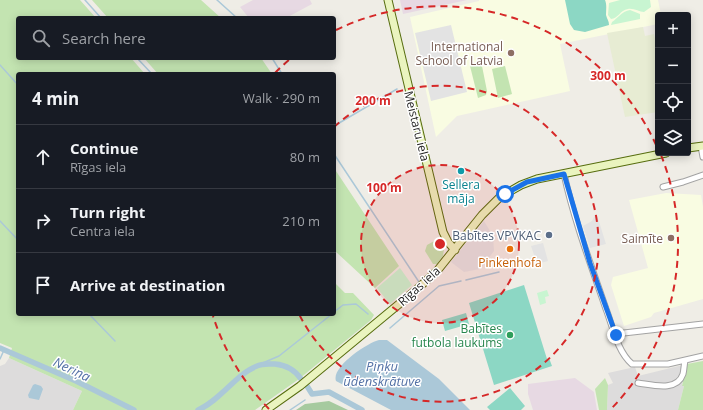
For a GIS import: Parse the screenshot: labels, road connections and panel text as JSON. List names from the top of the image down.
{
  "streets": {
    "main road": ["Meistaru iela", "Rīgas iela"]
  },
  "crossings": [
    ["Meistaru iela", "Rīgas iela"]
  ],
  "water": ["Piņķu ūdenskrātuve", "Neriņa"],
  "places": [
    "International School of Latvia",
    "Sellera māja",
    "Babītes VPVKAC",
    "Saimīte",
    "Pinkenhofa",
    "Babītes futbola laukums"
  ],
  "page": {
    "map_buttons": ["+", "−"],
    "search": "Search here",
    "heading": ["4 min", "Walk · 290 m"],
    "list": [
      ["Continue", "Rīgas iela", "80 m"],
      ["Turn right", "Centra iela", "210 m"],
      "Arrive at destination"
    ]
  },
  "rings": ["300 m", "200 m", "100 m"]
}
